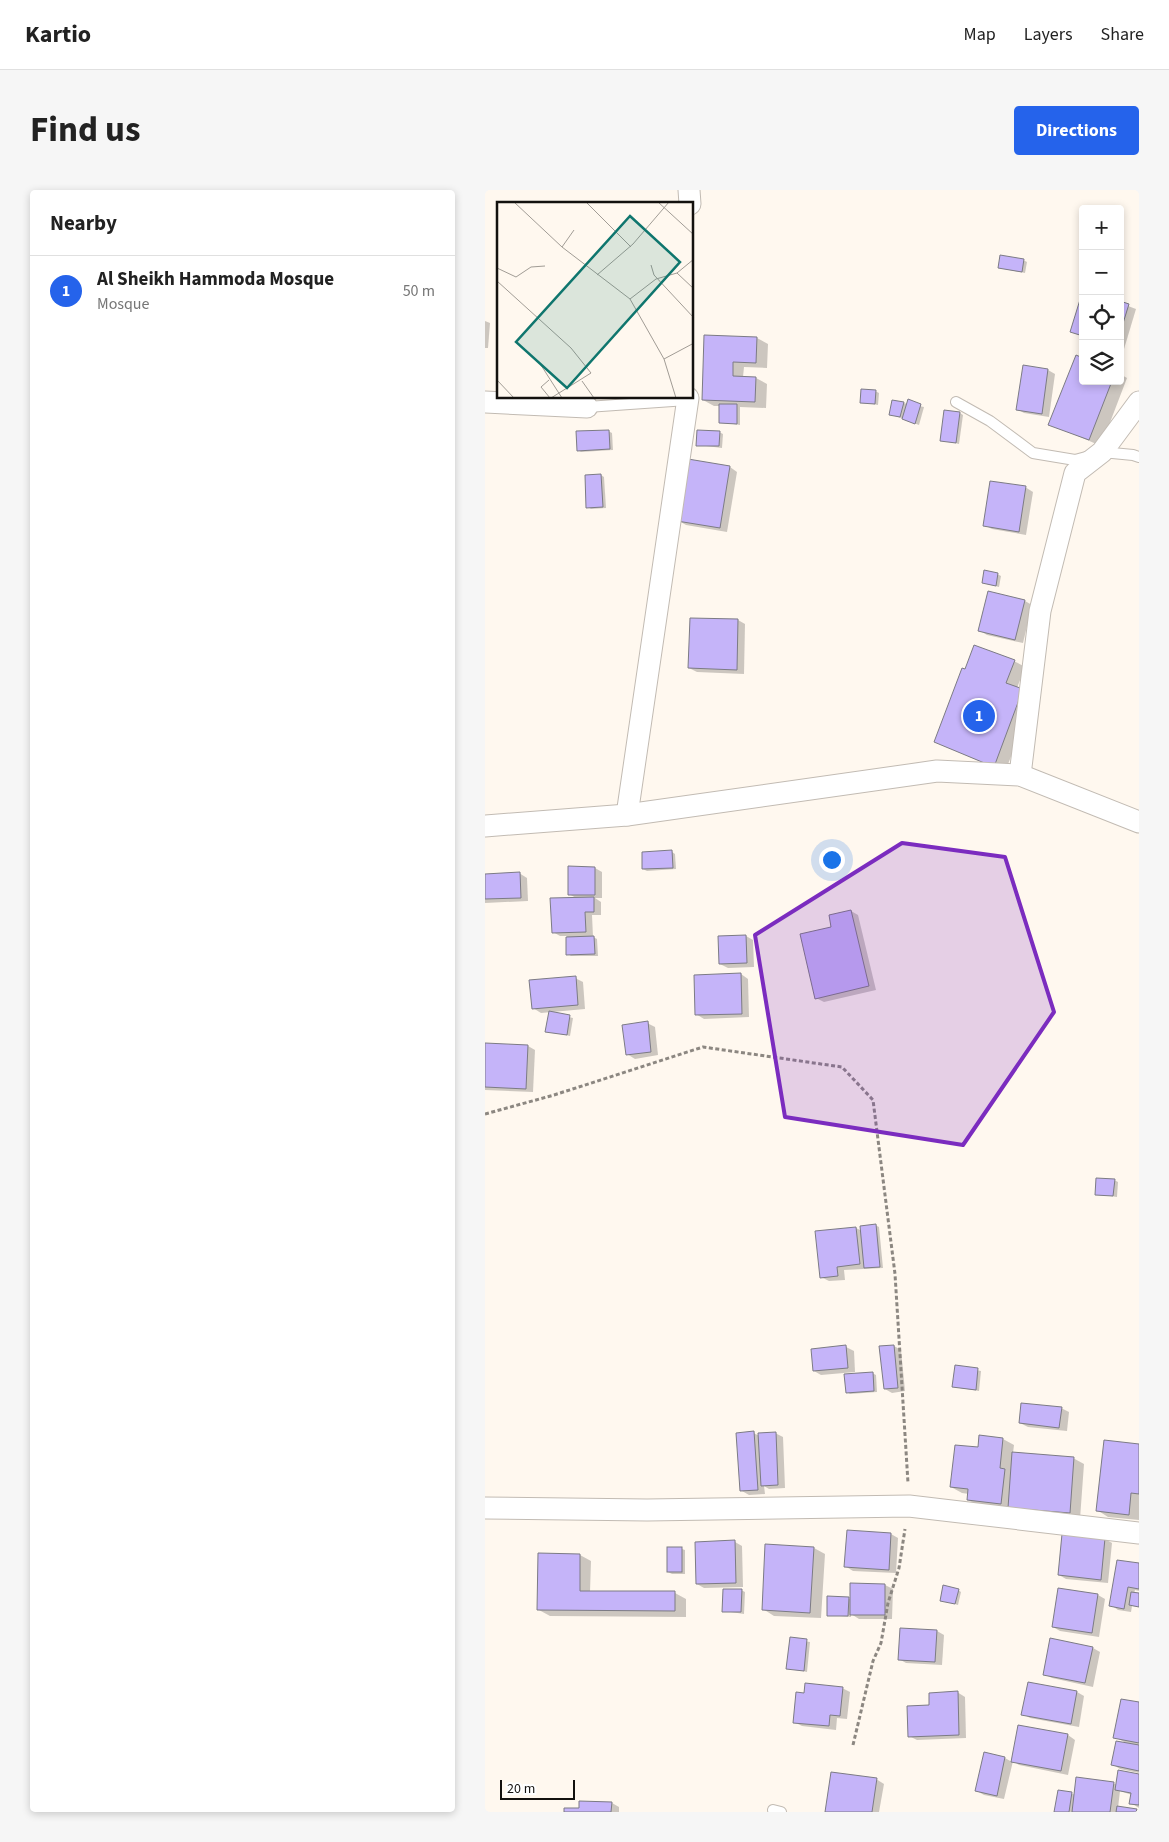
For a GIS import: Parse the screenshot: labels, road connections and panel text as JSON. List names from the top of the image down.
{
  "scale_bar": "20 m",
  "page": {
    "header": "Kartio",
    "nav": ["Map", "Layers", "Share"],
    "title": "Find us",
    "buttons": "Directions",
    "heading": "Nearby",
    "map_buttons": ["+", "−"],
    "list": [
      {
        "mark": "1",
        "name": "Al Sheikh Hammoda Mosque",
        "note": "Mosque",
        "value": "50 m"
      }
    ],
    "pins": "1",
    "scale": "20 m"
  }
}
